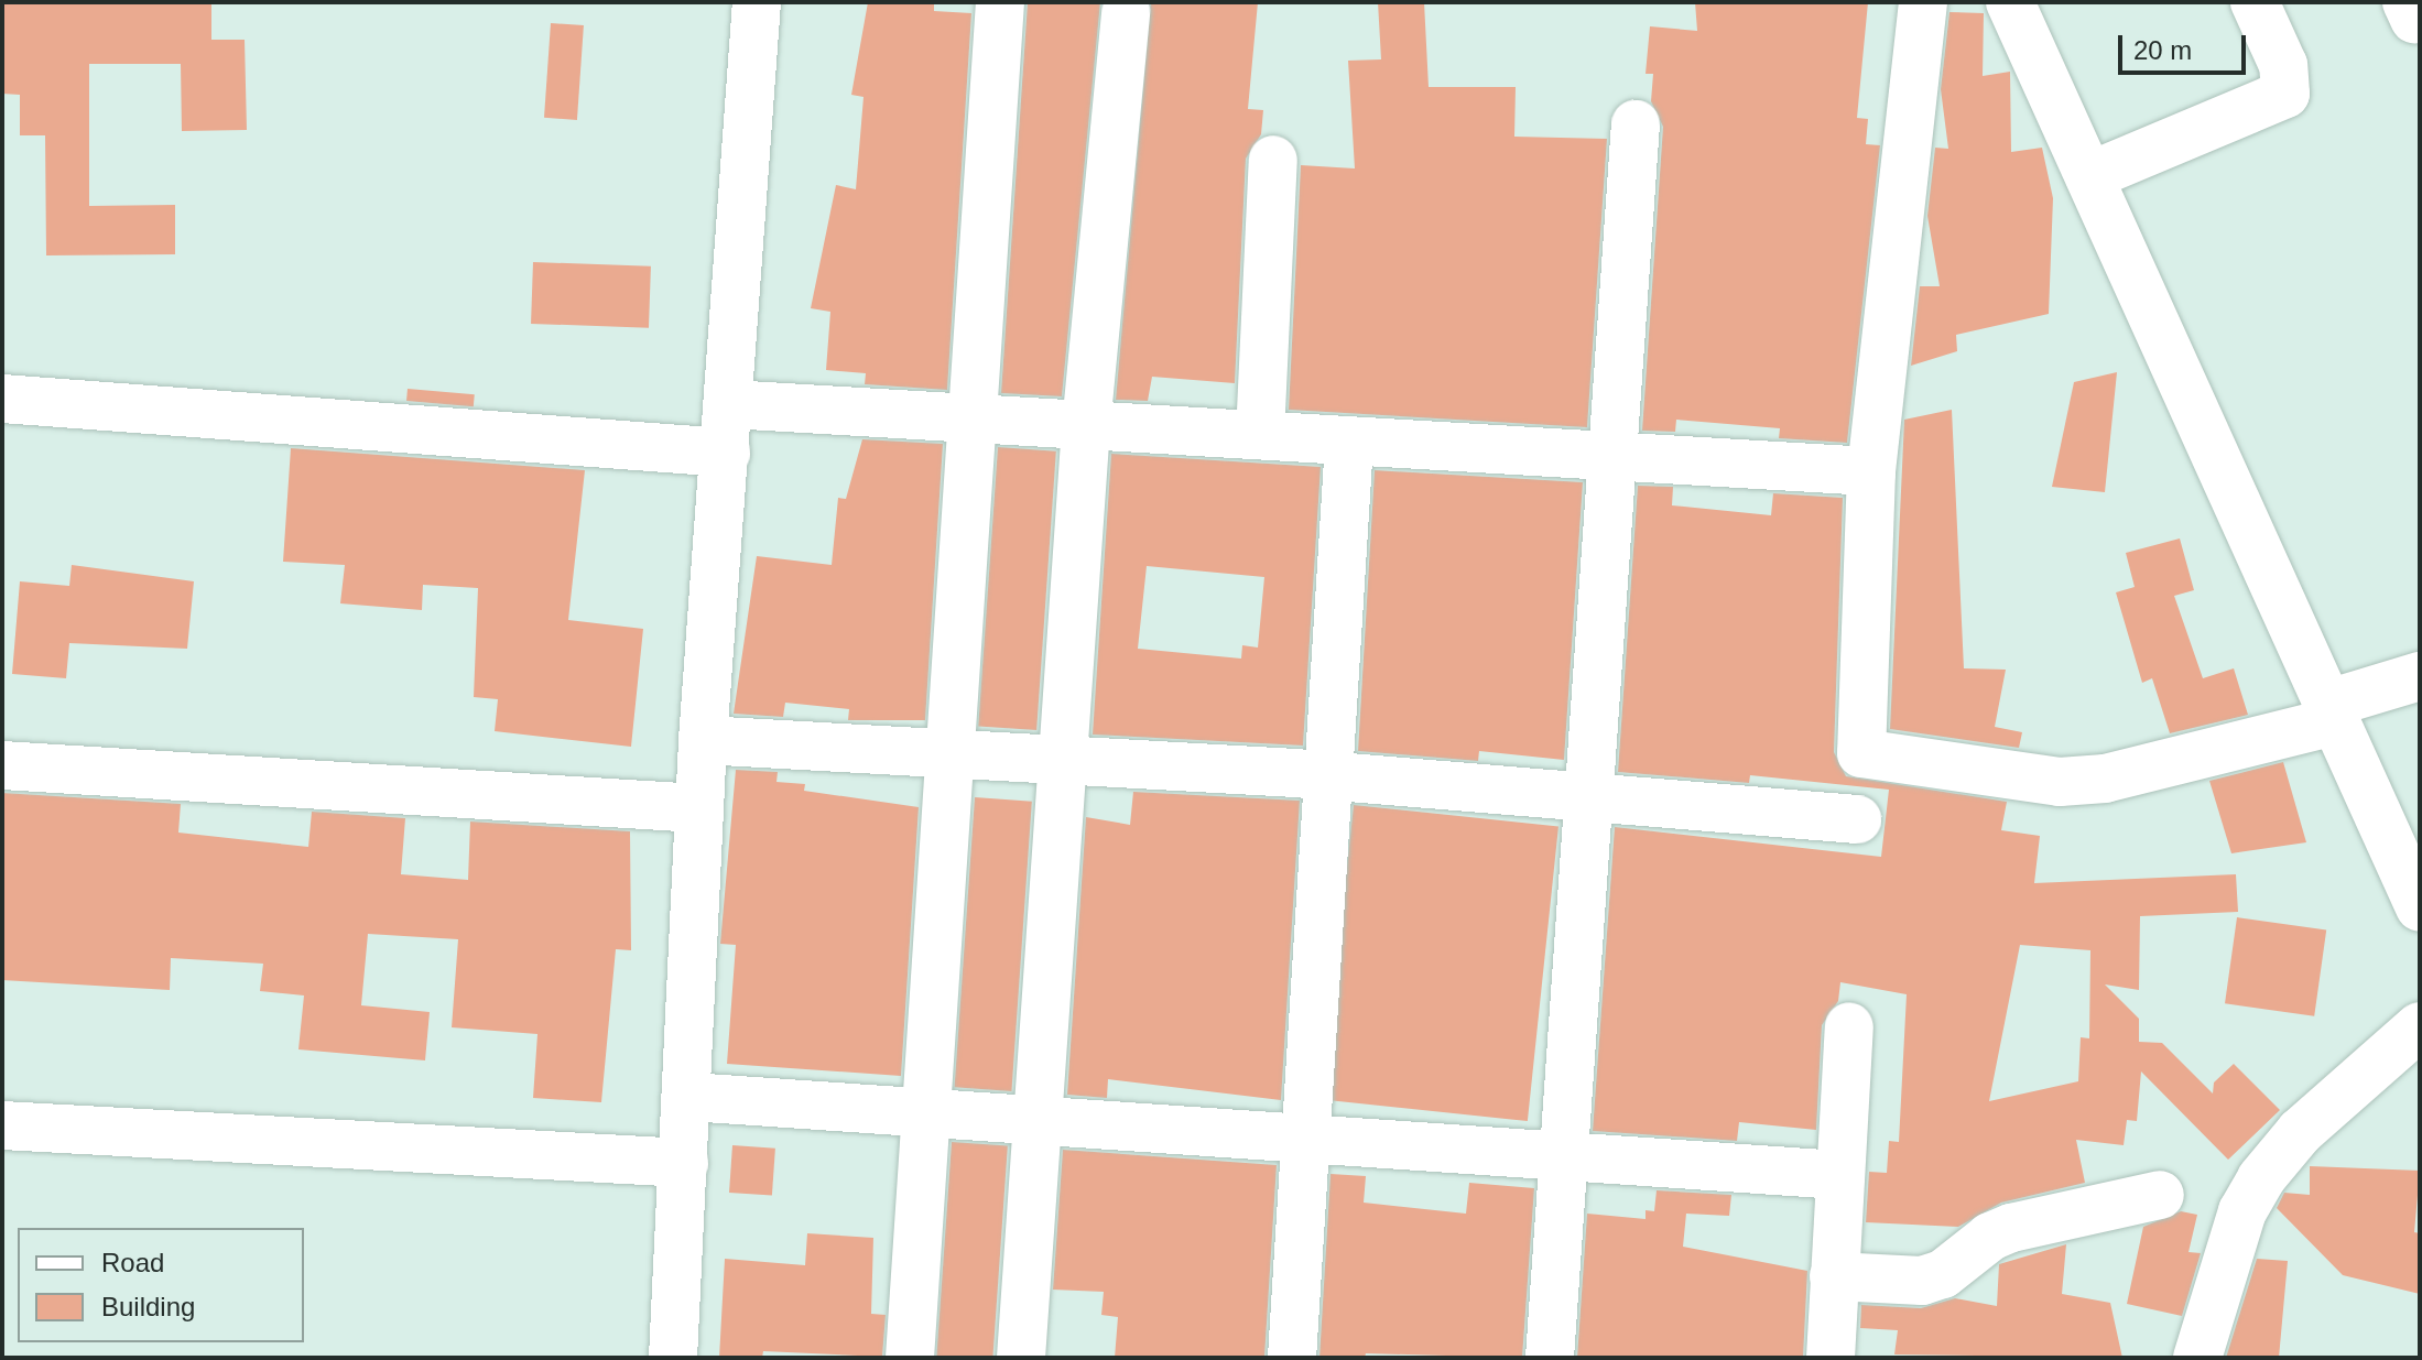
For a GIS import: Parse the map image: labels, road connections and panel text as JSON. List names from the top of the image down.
{
  "legend": ["Road", "Building"],
  "scale_bar": "20 m"
}
